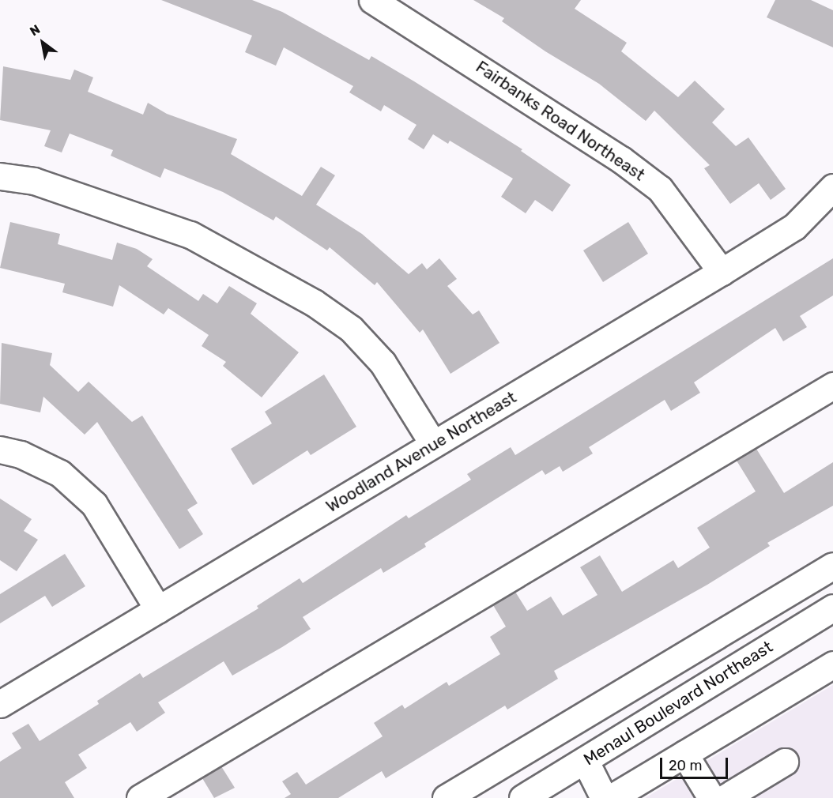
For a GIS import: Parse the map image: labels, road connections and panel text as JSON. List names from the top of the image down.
{
  "streets": {
    "street": ["Fairbanks Road Northeast", "Woodland Avenue Northeast", "Menaul Boulevard Northeast"]
  },
  "crossings": [
    ["Fairbanks Road Northeast", "Woodland Avenue Northeast"]
  ],
  "scale_bar": "20 m",
  "north": "top left"
}
